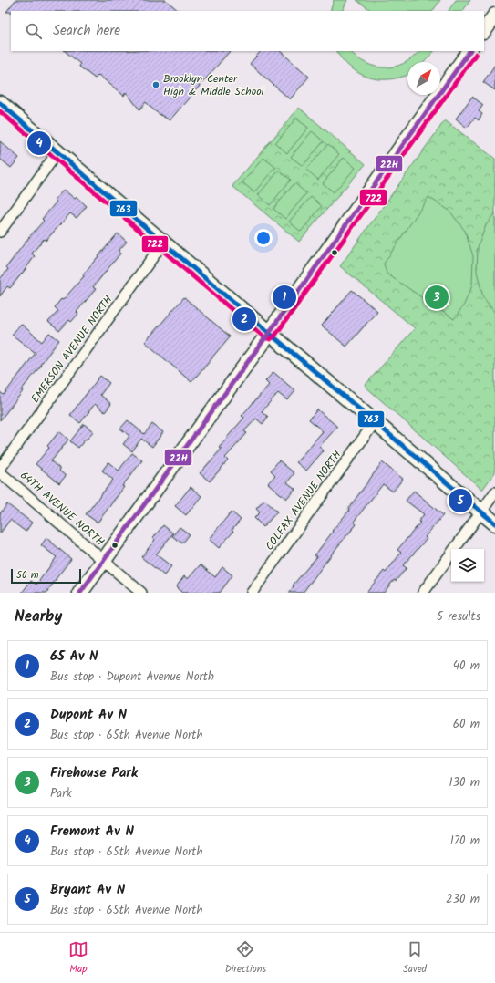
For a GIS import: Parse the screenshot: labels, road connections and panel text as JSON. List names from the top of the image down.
{
  "streets": {
    "street": ["EMERSON AVENUE NORTH", "COLFAX AVENUE NORTH", "64TH AVENUE NORTH"]
  },
  "places": ["Brooklyn Center High & Middle School"],
  "lines": ["transit line 22H", "transit line 722", "transit line 763"],
  "scale_bar": "50 m",
  "north": "top right",
  "page": {
    "search": "Search here",
    "pins": [
      "4",
      "1",
      "3",
      "2",
      "5"
    ],
    "scale": "50 m",
    "heading": ["Nearby", "5 results"],
    "list": [
      {
        "mark": "1",
        "name": "65 Av N",
        "note": "Bus stop · Dupont Avenue North",
        "value": "40 m"
      },
      {
        "mark": "2",
        "name": "Dupont Av N",
        "note": "Bus stop · 65th Avenue North",
        "value": "60 m"
      },
      {
        "mark": "3",
        "name": "Firehouse Park",
        "note": "Park",
        "value": "130 m"
      },
      {
        "mark": "4",
        "name": "Fremont Av N",
        "note": "Bus stop · 65th Avenue North",
        "value": "170 m"
      },
      {
        "mark": "5",
        "name": "Bryant Av N",
        "note": "Bus stop · 65th Avenue North",
        "value": "230 m"
      }
    ],
    "nav": ["Map", "Directions", "Saved"]
  }
}
